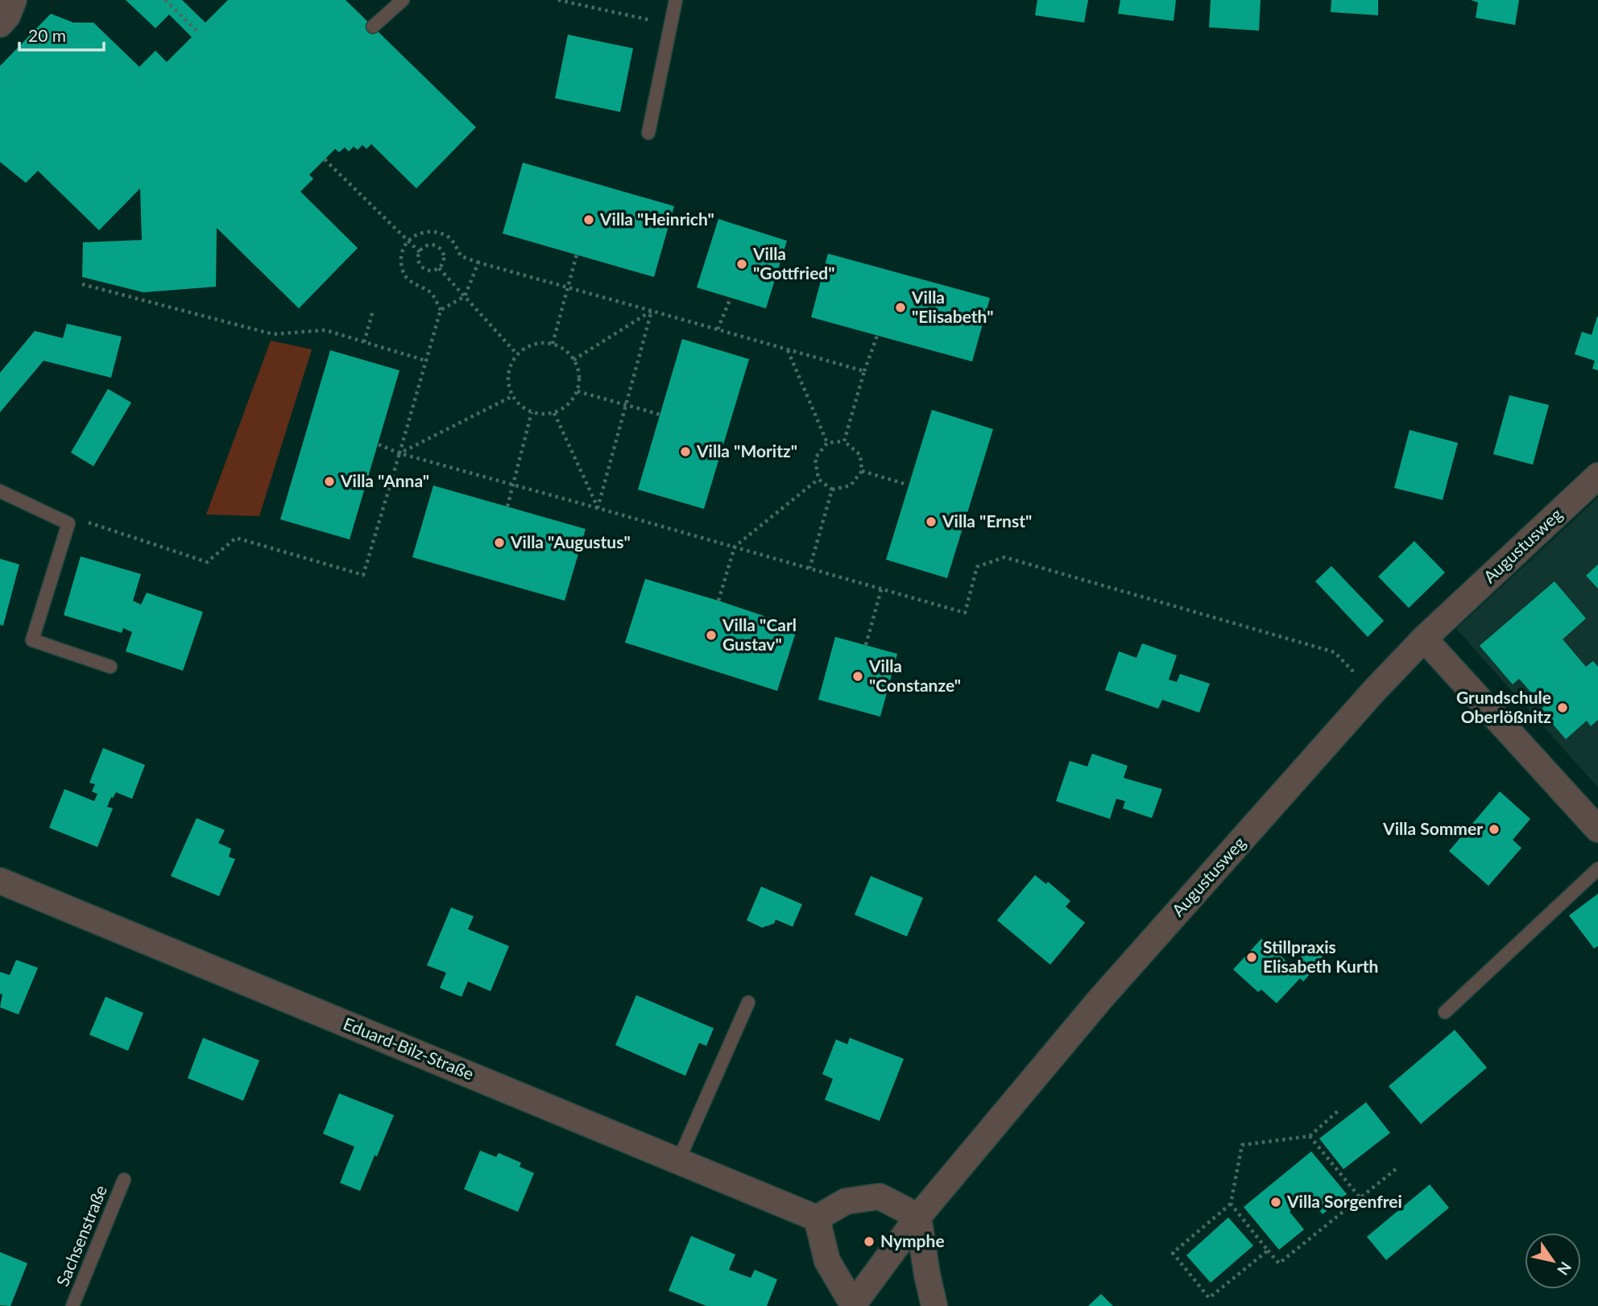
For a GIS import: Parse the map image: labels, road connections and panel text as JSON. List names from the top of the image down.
{
  "streets": {
    "street": ["Augustusweg", "Eduard-Bilz-Straße"],
    "lane": ["Sachsenstraße"]
  },
  "places": [
    "Villa \"Heinrich\"",
    "Villa \"Gottfried\"",
    "Villa \"Elisabeth\"",
    "Villa \"Moritz\"",
    "Villa \"Anna\"",
    "Villa \"Ernst\"",
    "Villa \"Augustus\"",
    "Villa \"Carl Gustav\"",
    "Villa \"Constanze\"",
    "Grundschule Oberlößnitz",
    "Villa Sommer",
    "Stillpraxis Elisabeth Kurth",
    "Villa Sorgenfrei",
    "Nymphe"
  ],
  "scale_bar": "20 m",
  "north": "bottom right"
}
